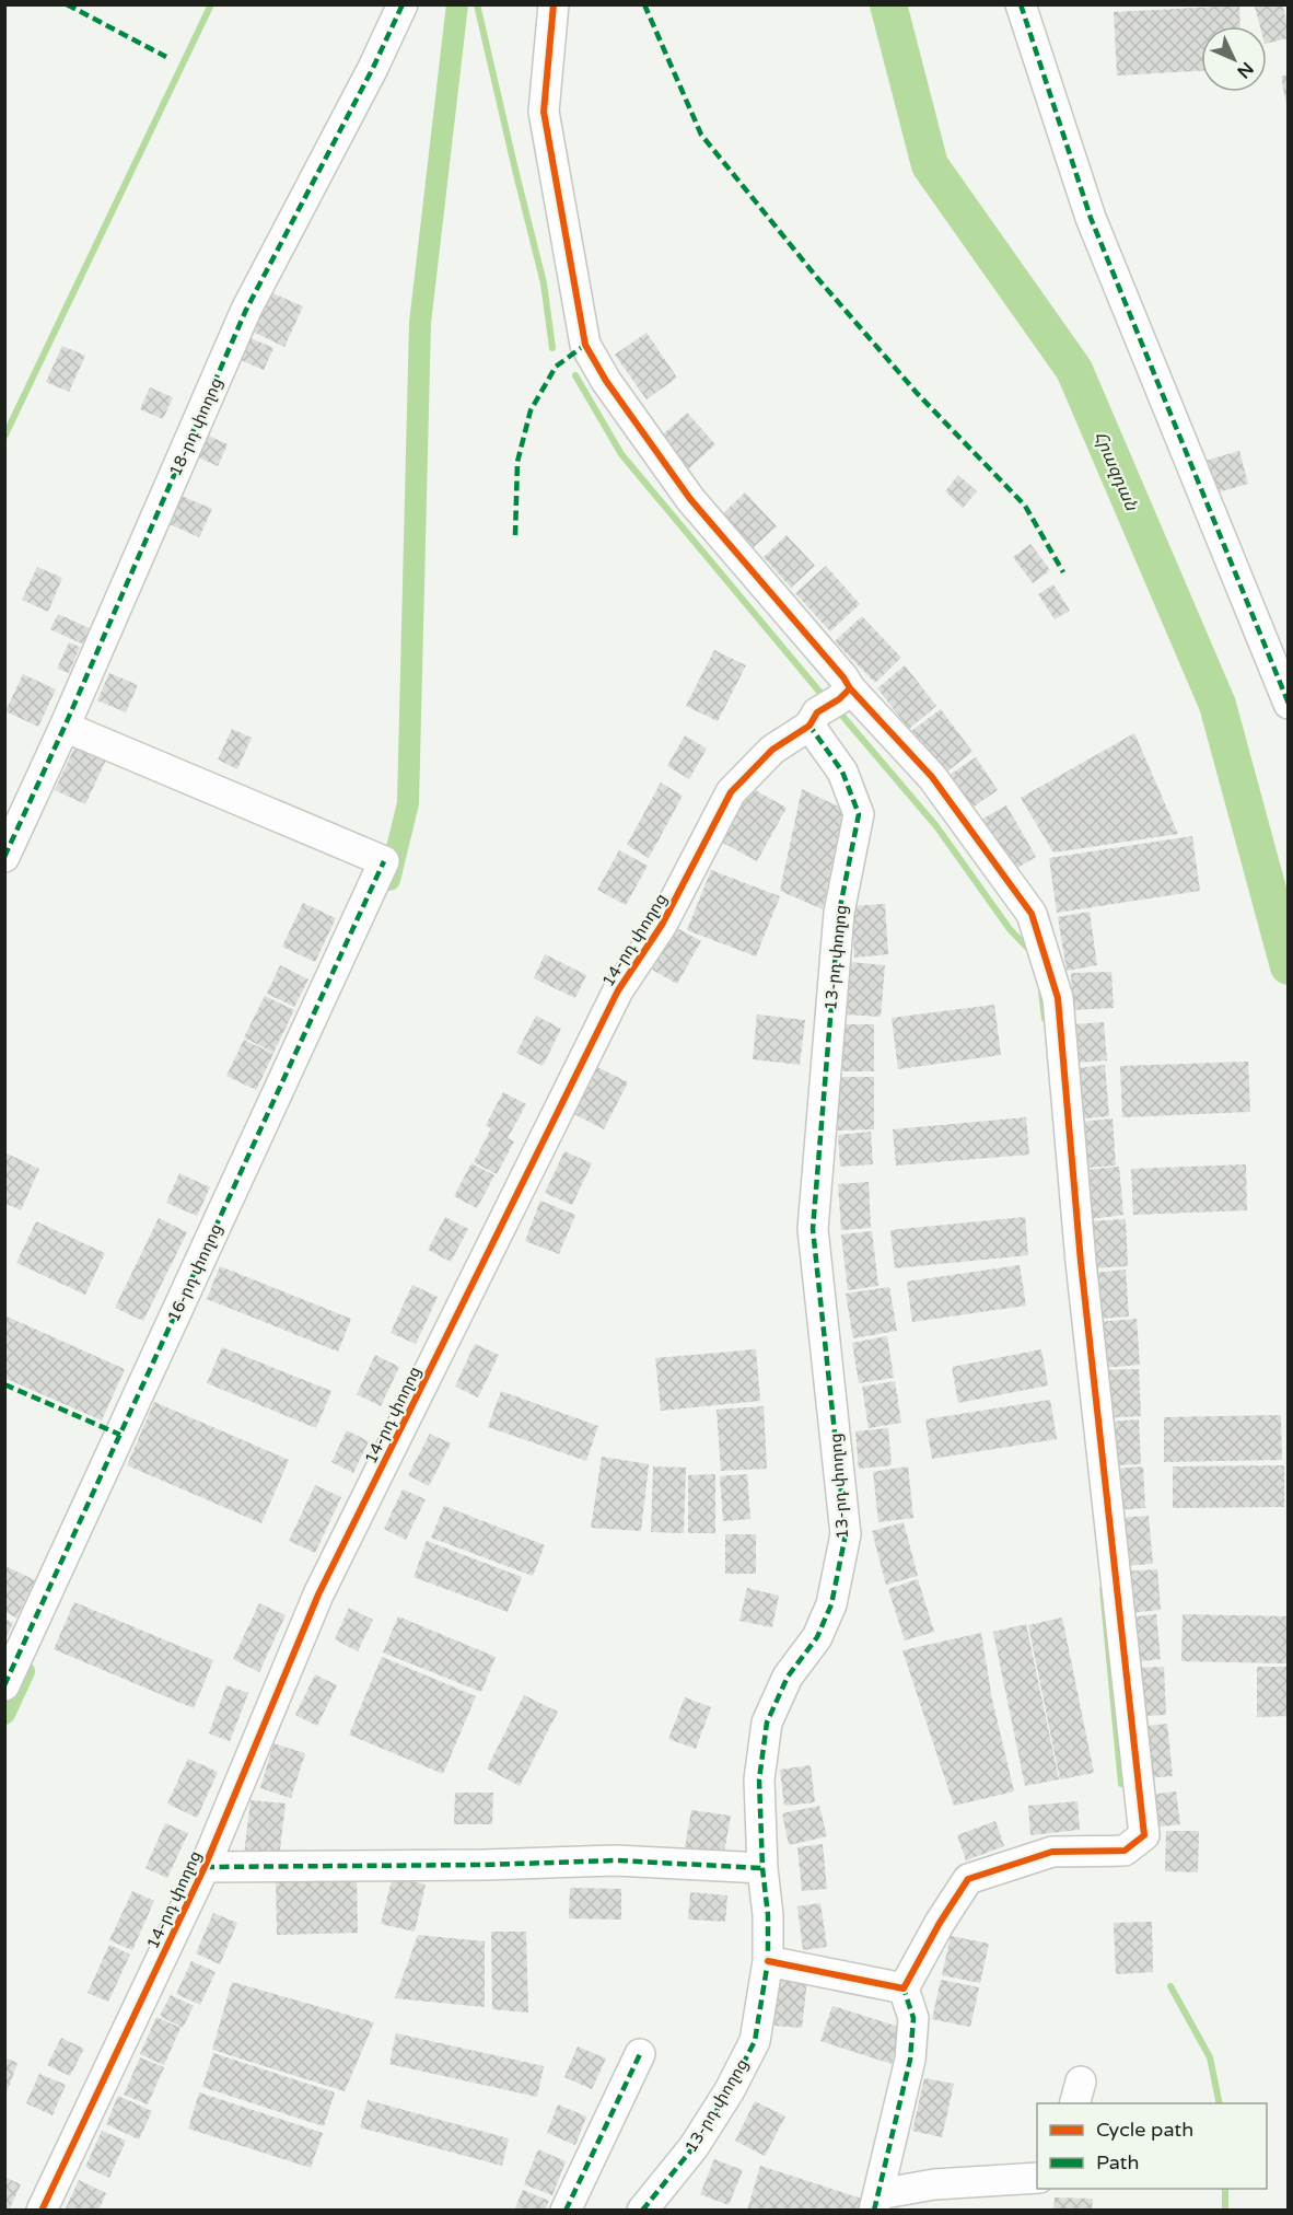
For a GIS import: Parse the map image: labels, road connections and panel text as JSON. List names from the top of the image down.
{
  "streets": {
    "street": [
      "18-րդ փողոց",
      "14-րդ փողոց",
      "13-րդ փողոց",
      "16-րդ փողոց"
    ]
  },
  "crossings": [
    ["18-րդ փողոց", "16-րդ փողոց"],
    ["14-րդ փողոց", "13-րդ փողոց"]
  ],
  "water": ["Հրազդան"],
  "legend": ["Cycle path", "Path"],
  "north": "bottom right"
}
